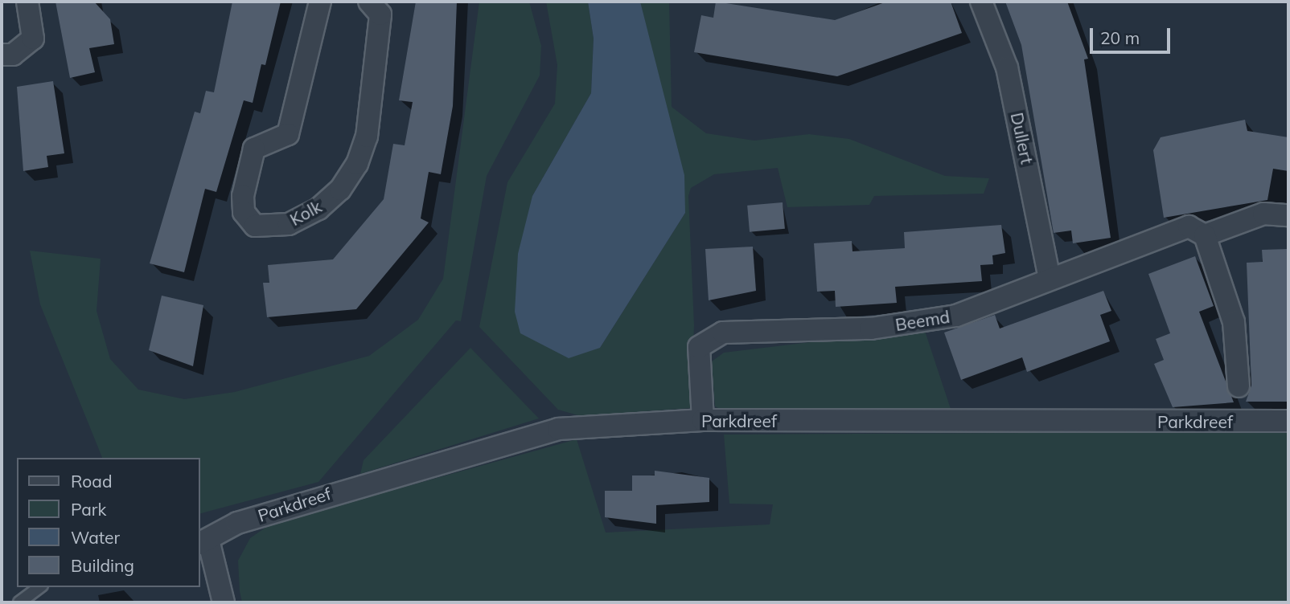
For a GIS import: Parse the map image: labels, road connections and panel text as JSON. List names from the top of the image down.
{
  "streets": {
    "street": [
      "Dullert",
      "Kolk",
      "Beemd",
      "Parkdreef"
    ]
  },
  "crossings": [
    ["Dullert", "Beemd"],
    ["Beemd", "Parkdreef"]
  ],
  "legend": [
    "Road",
    "Park",
    "Water",
    "Building"
  ],
  "scale_bar": "20 m"
}
